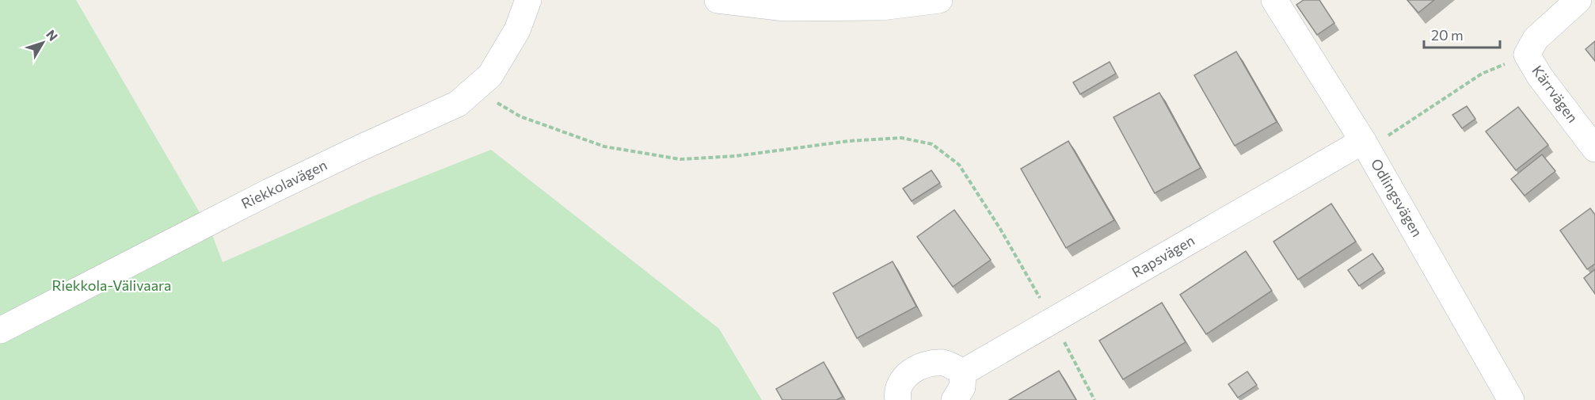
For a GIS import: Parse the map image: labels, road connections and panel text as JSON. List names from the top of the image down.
{
  "streets": {
    "street": [
      "Kärrvägen",
      "Riekkolavägen",
      "Odlingsvägen",
      "Rapsvägen"
    ]
  },
  "crossings": [
    ["Odlingsvägen", "Rapsvägen"]
  ],
  "parks": ["Riekkola-Välivaara"],
  "scale_bar": "20 m",
  "north": "top right"
}
